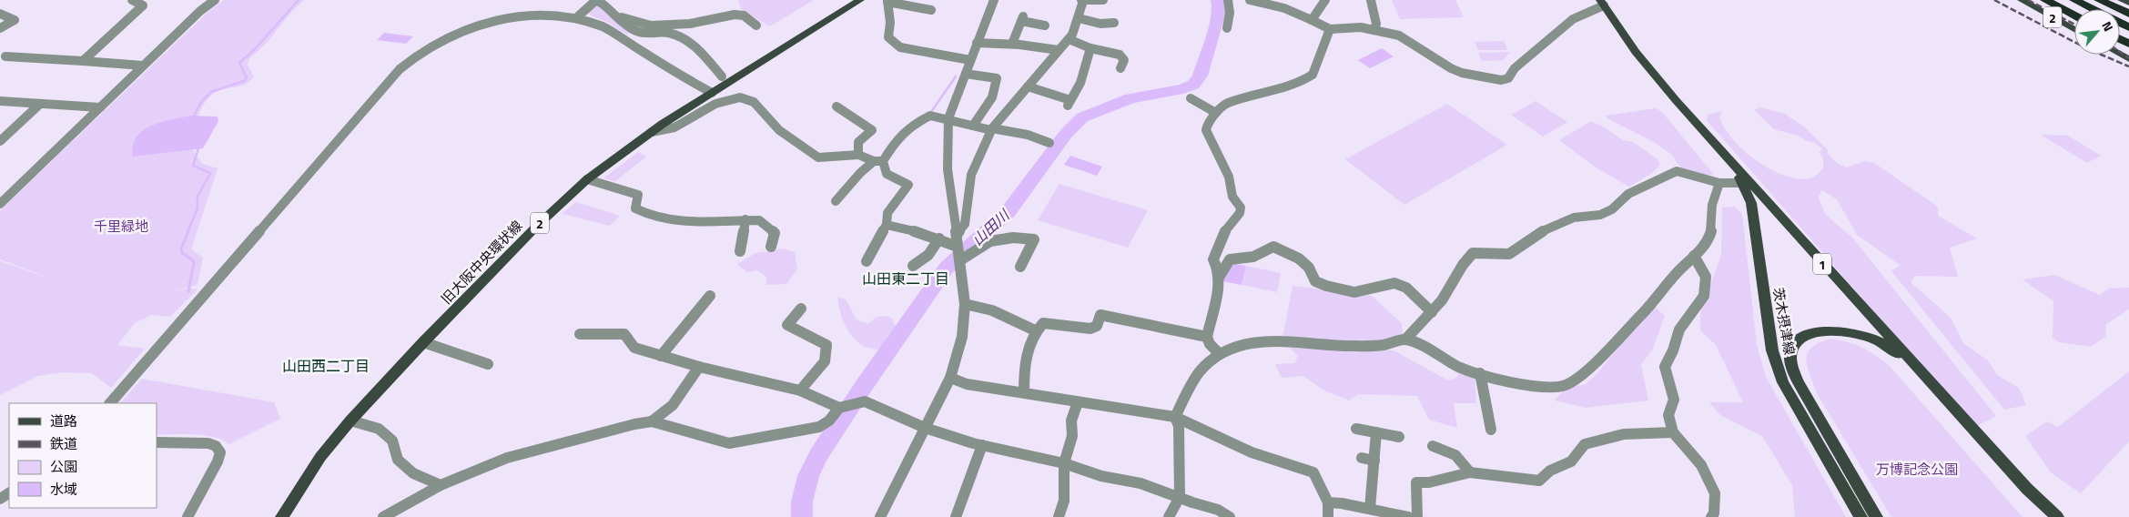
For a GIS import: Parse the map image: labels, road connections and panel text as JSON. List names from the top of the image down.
{
  "streets": {
    "main road": [
      "2",
      "旧大阪中央環状線",
      "1",
      "茨木摂津線"
    ]
  },
  "districts": ["山田東二丁目", "山田西二丁目"],
  "water": ["山田川"],
  "parks": ["千里緑地", "万博記念公園"],
  "legend": [
    "道路",
    "鉄道",
    "公園",
    "水域"
  ],
  "north": "top right"
}
